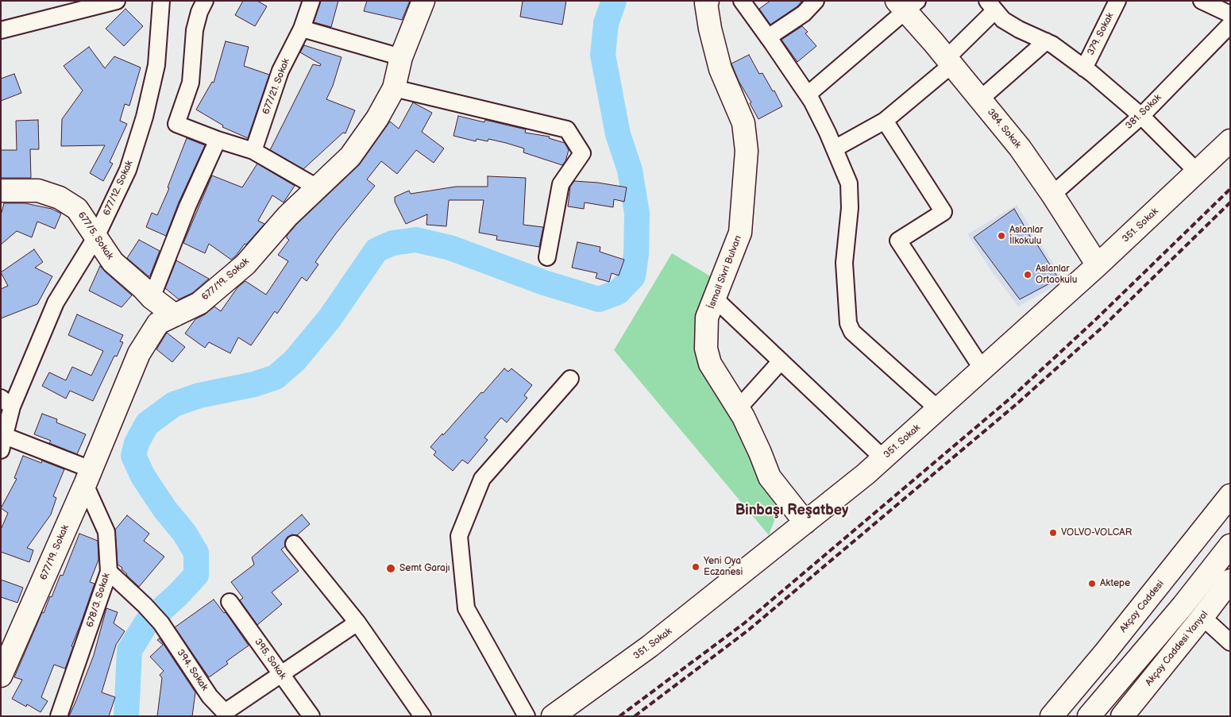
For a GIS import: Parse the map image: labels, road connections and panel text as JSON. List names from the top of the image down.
{
  "streets": {
    "main road": [
      "384. Sokak",
      "351. Sokak",
      "677/5. Sokak",
      "İsmail Sivri Bulvarı",
      "677/19. Sokak",
      "Akçay Caddesi",
      "Akçay Caddesi Yanyol"
    ],
    "street": [
      "379. Sokak",
      "677/21. Sokak",
      "381. Sokak",
      "677/12. Sokak",
      "678/3. Sokak",
      "395. Sokak",
      "394. Sokak"
    ]
  },
  "crossings": [
    ["381. Sokak", "384. Sokak"],
    ["384. Sokak", "351. Sokak"],
    ["677/12. Sokak", "677/5. Sokak"],
    ["351. Sokak", "İsmail Sivri Bulvarı"],
    ["677/5. Sokak", "677/19. Sokak"],
    ["677/19. Sokak", "678/3. Sokak"],
    ["678/3. Sokak", "394. Sokak"]
  ],
  "districts": ["Binbaşı Reşatbey"],
  "places": [
    "Aslanlar İlkokulu",
    "Aslanlar Ortaokulu",
    "VOLVO-VOLCAR",
    "Yeni Oya Eczanesi",
    "Semt Garajı",
    "Aktepe"
  ]
}
